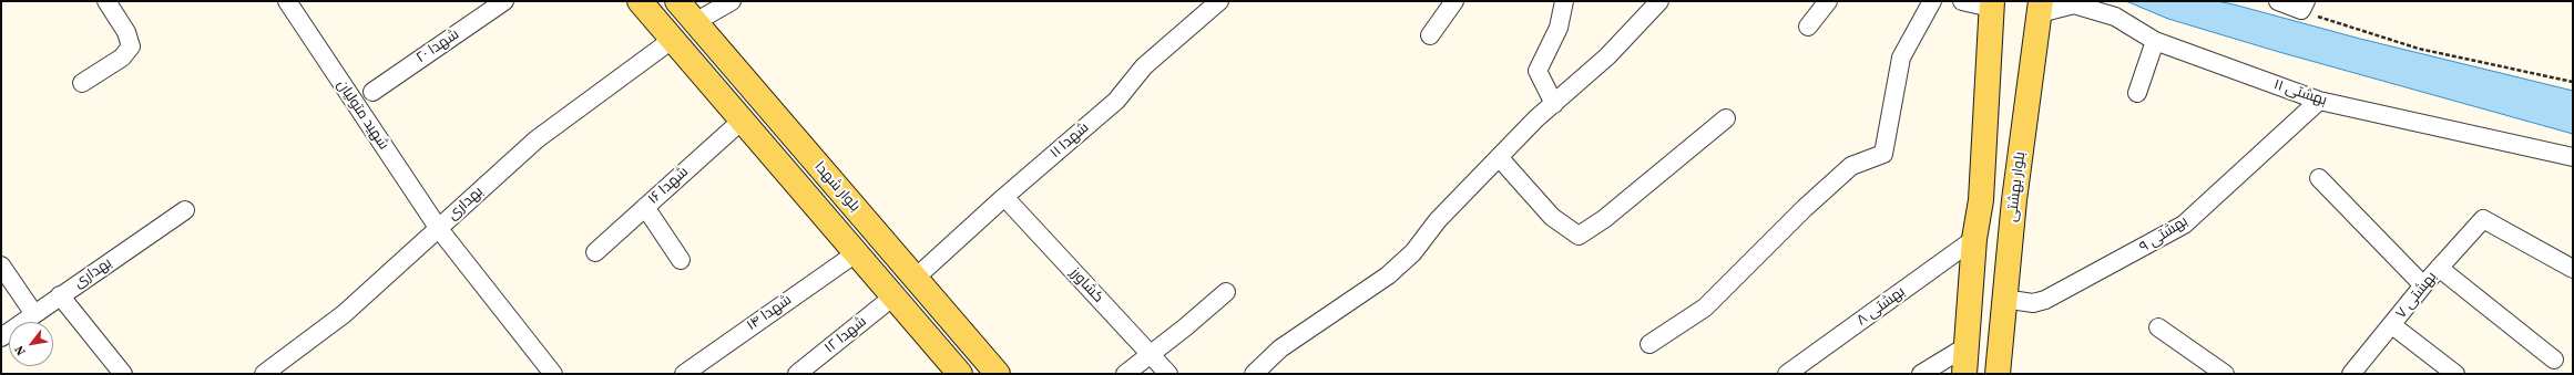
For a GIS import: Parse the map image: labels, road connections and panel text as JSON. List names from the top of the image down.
{
  "streets": {
    "main road": ["بلوار شهدا", "بلوار بهشتی"],
    "street": [
      "شهدا ۲۰",
      "بهشتی ۱۱",
      "شهید متولیان",
      "شهدا ۱۱",
      "شهدا ۱۶",
      "بهداری",
      "بهشتی ۹",
      "کشاورز",
      "بهشتی ۷",
      "بهشتی ۸",
      "شهدا ۱۴",
      "شهدا ۱۲"
    ]
  },
  "crossings": [
    ["بهشتی ۱۱", "بلوار بهشتی"],
    ["بهشتی ۱۱", "بهشتی ۹"],
    ["شهید متولیان", "بهداری"],
    ["شهدا ۱۱", "بلوار شهدا"],
    ["شهدا ۱۱", "کشاورز"],
    ["شهدا ۱۶", "بلوار شهدا"],
    ["بلوار شهدا", "بهداری"],
    ["بلوار شهدا", "شهدا ۱۴"],
    ["بلوار شهدا", "شهدا ۱۲"],
    ["بلوار بهشتی", "بهشتی ۹"]
  ],
  "north": "bottom left"
}
